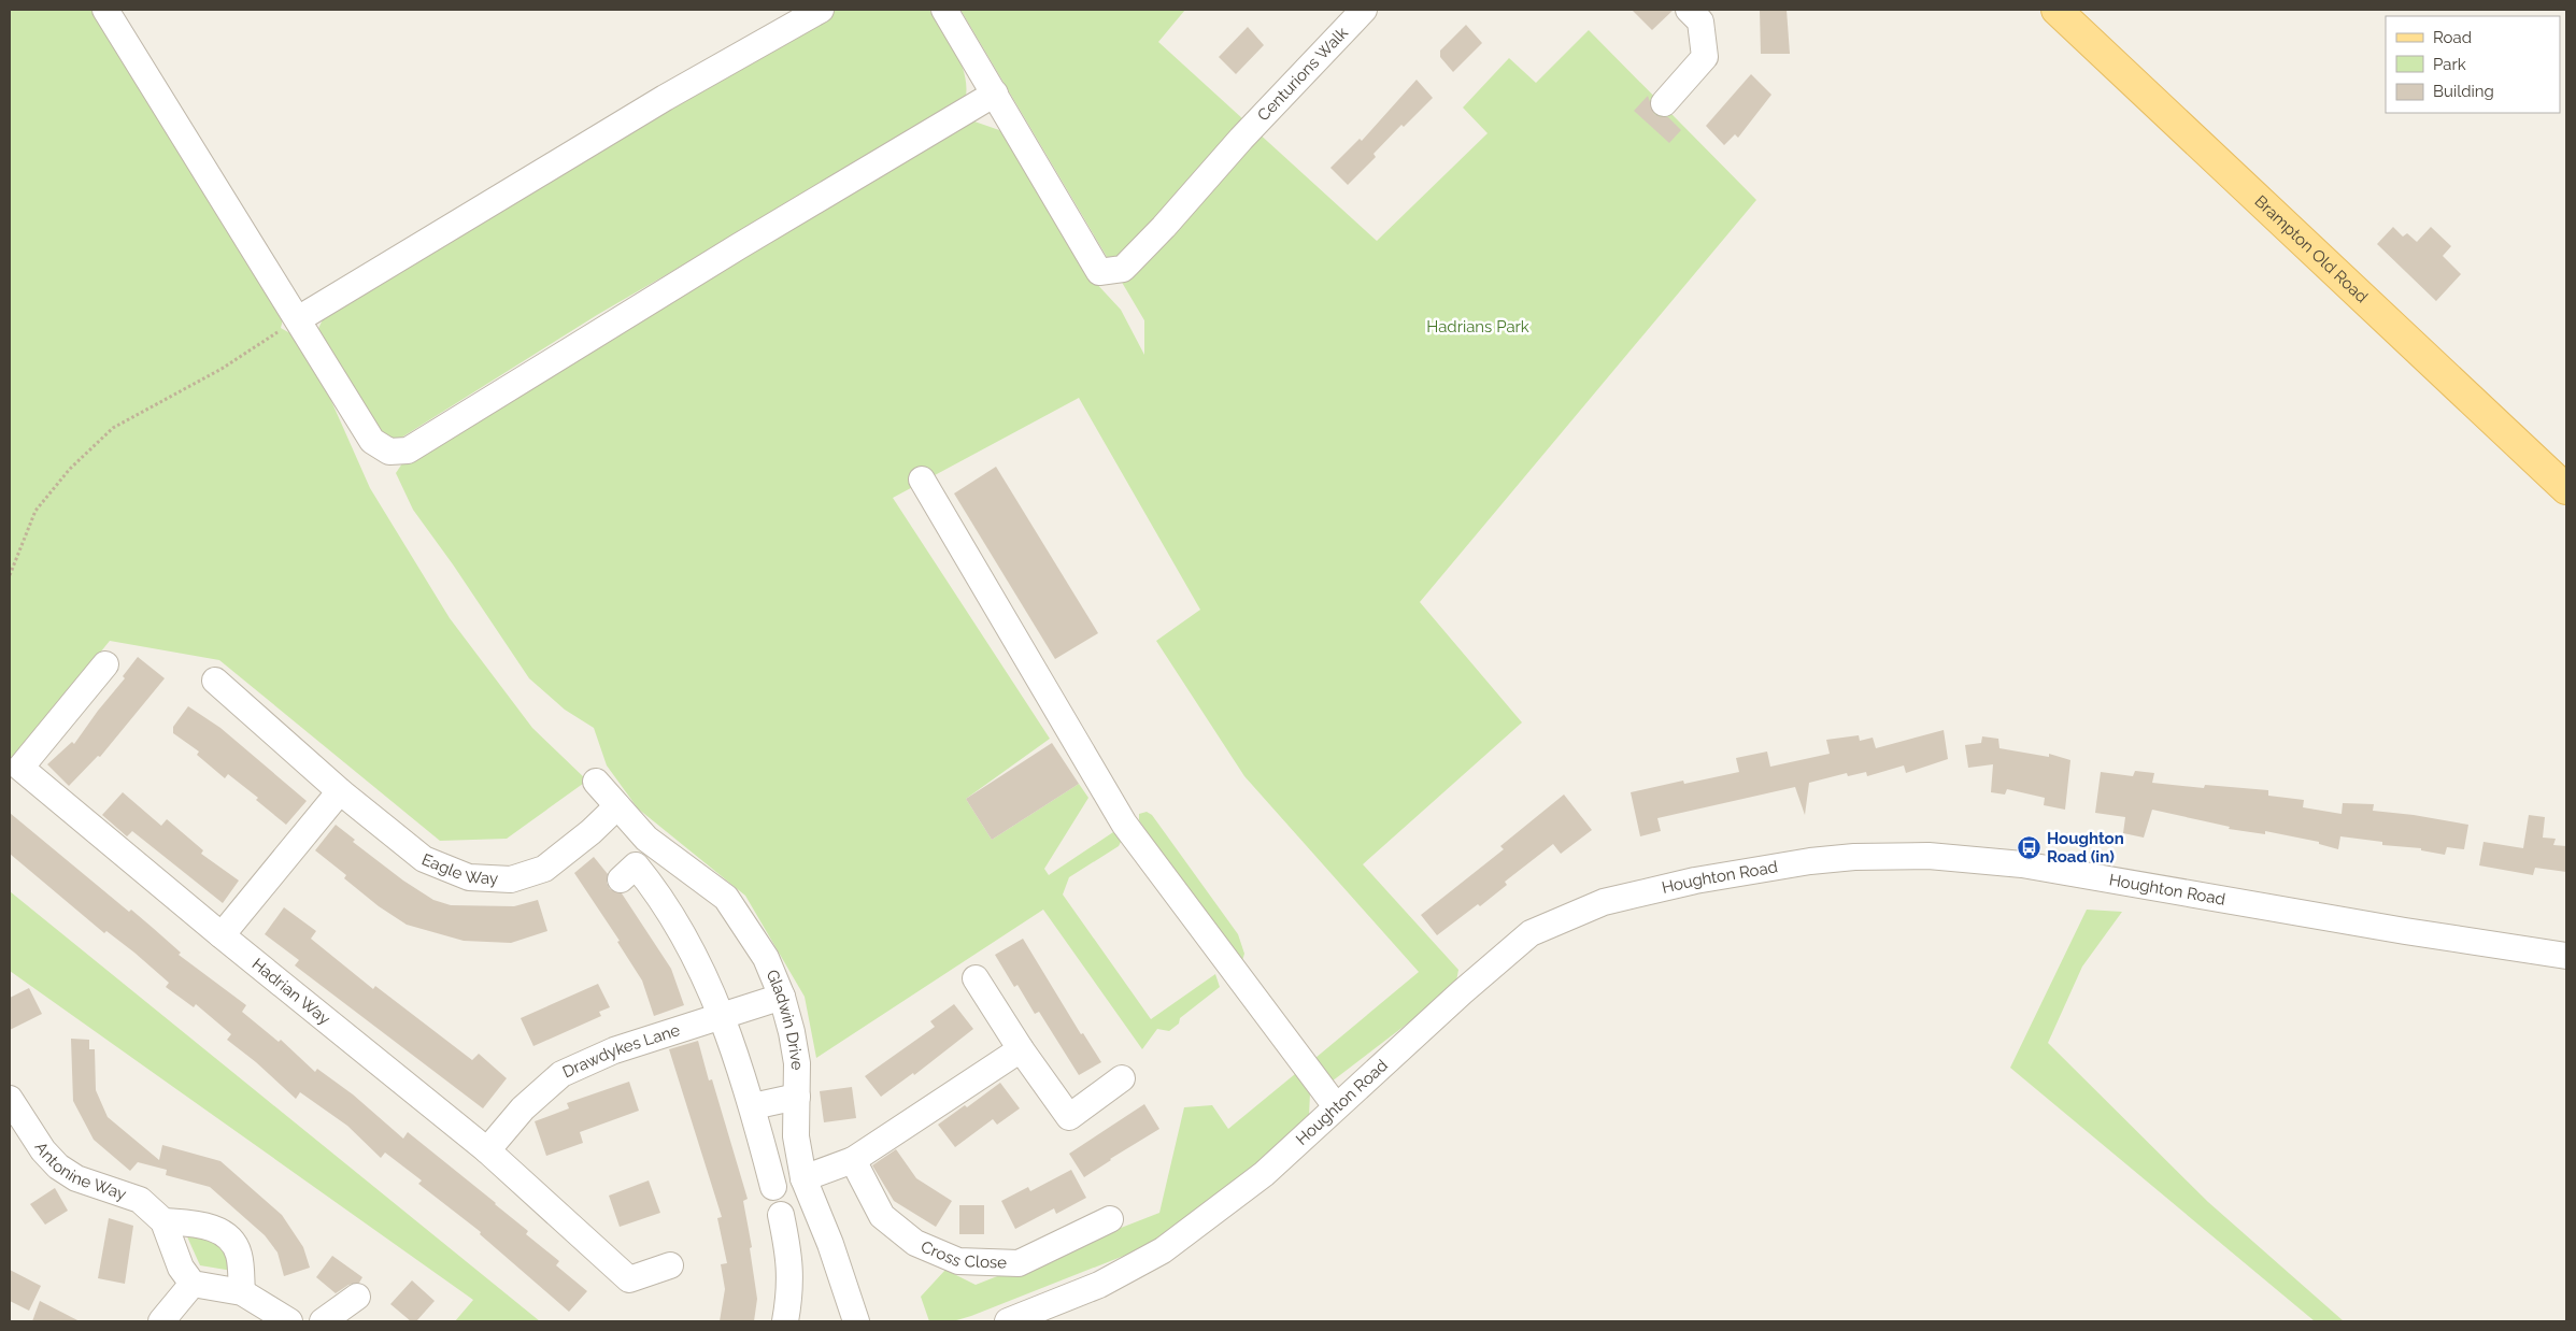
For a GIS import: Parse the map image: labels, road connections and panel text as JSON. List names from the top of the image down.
{
  "streets": {
    "main road": ["Brampton Old Road"],
    "street": [
      "Centurions Walk",
      "Eagle Way",
      "Houghton Road",
      "Hadrian Way",
      "Gladwin Drive",
      "Drawdykes Lane",
      "Antonine Way",
      "Cross Close"
    ]
  },
  "crossings": [
    ["Eagle Way", "Gladwin Drive"],
    ["Hadrian Way", "Drawdykes Lane"],
    ["Gladwin Drive", "Drawdykes Lane"]
  ],
  "parks": ["Hadrians Park"],
  "places": {
    "bus stop": ["Houghton Road (in)"]
  },
  "legend": ["Road", "Park", "Building"]
}
